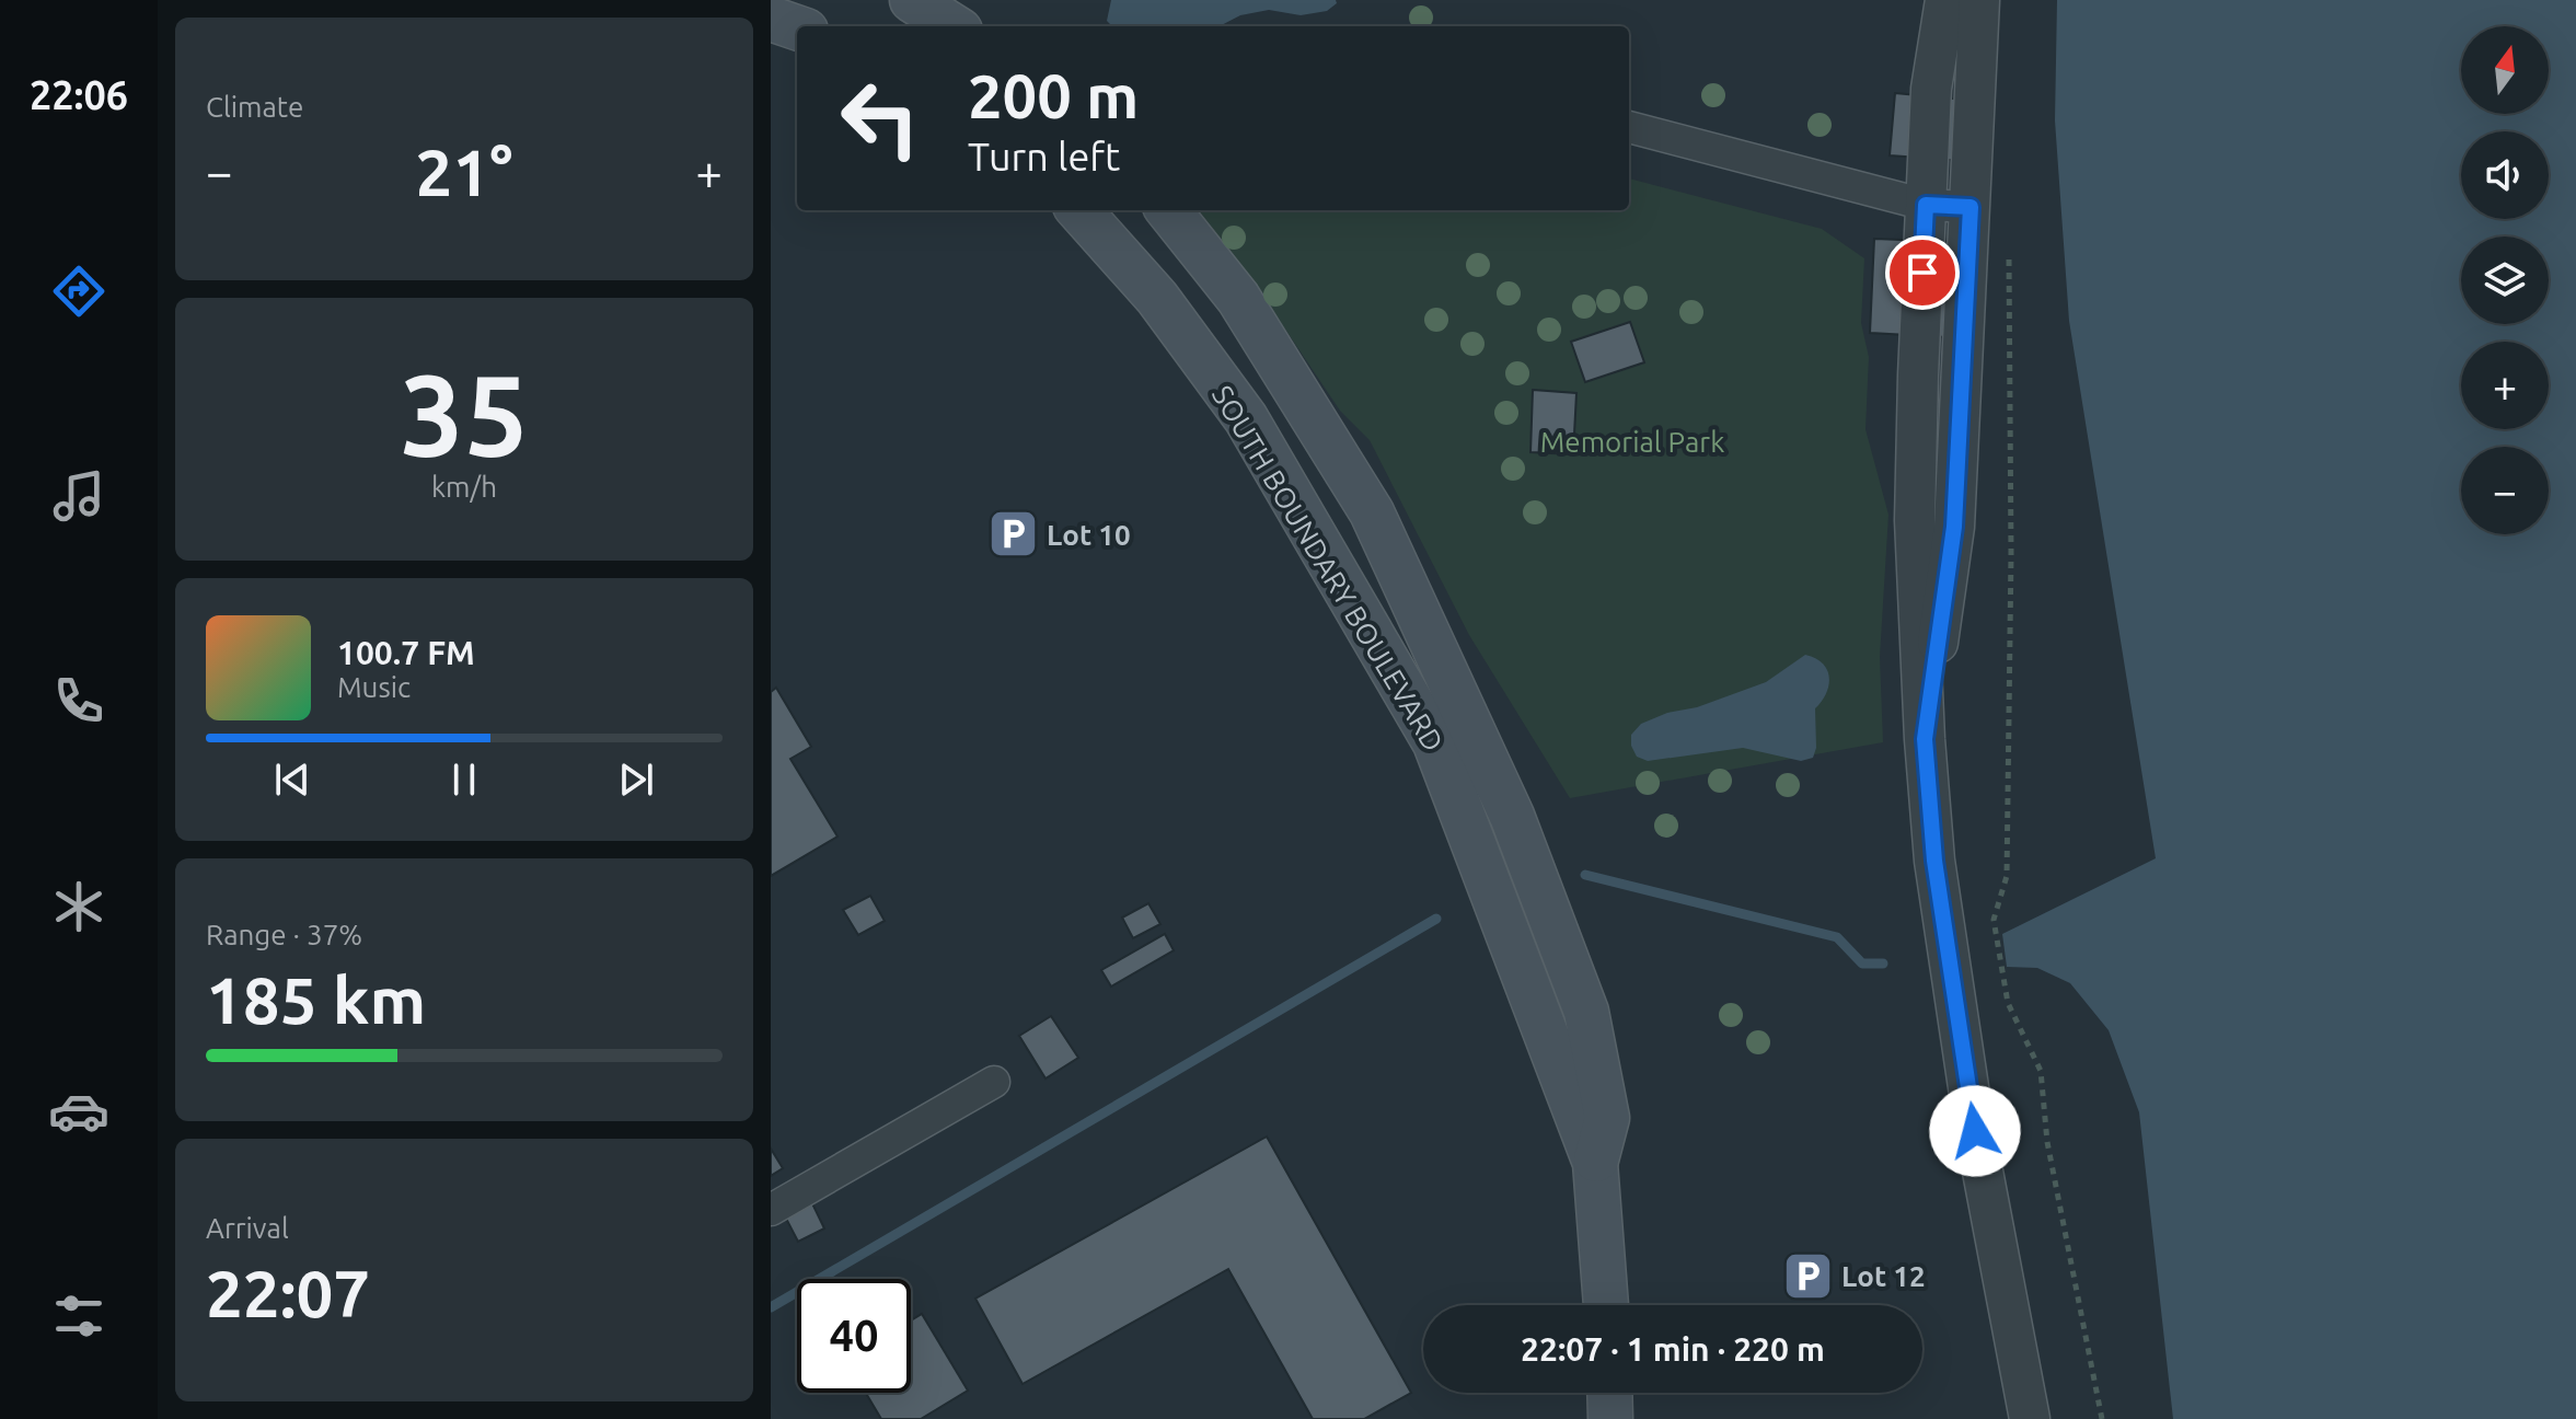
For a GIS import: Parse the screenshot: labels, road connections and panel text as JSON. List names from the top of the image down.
{
  "streets": {
    "main road": ["SOUTH BOUNDARY BOULEVARD"]
  },
  "parks": ["Memorial Park"],
  "places": {
    "parking": ["Lot 10", "Lot 12"]
  },
  "north": "top",
  "page": {
    "tabs": "22:06",
    "tile": [
      "Climate",
      ["35", "km/h"],
      ["Range · 37%", "185 km"],
      ["Arrival", "22:07"]
    ],
    "map_buttons": ["+", "−"],
    "turn": ["200 m", "Turn left"],
    "heat": ["−", "21°", "+"],
    "song": ["100.7 FM", "Music"],
    "limit": "40",
    "trip": "22:07 · 1 min · 220 m"
  }
}
